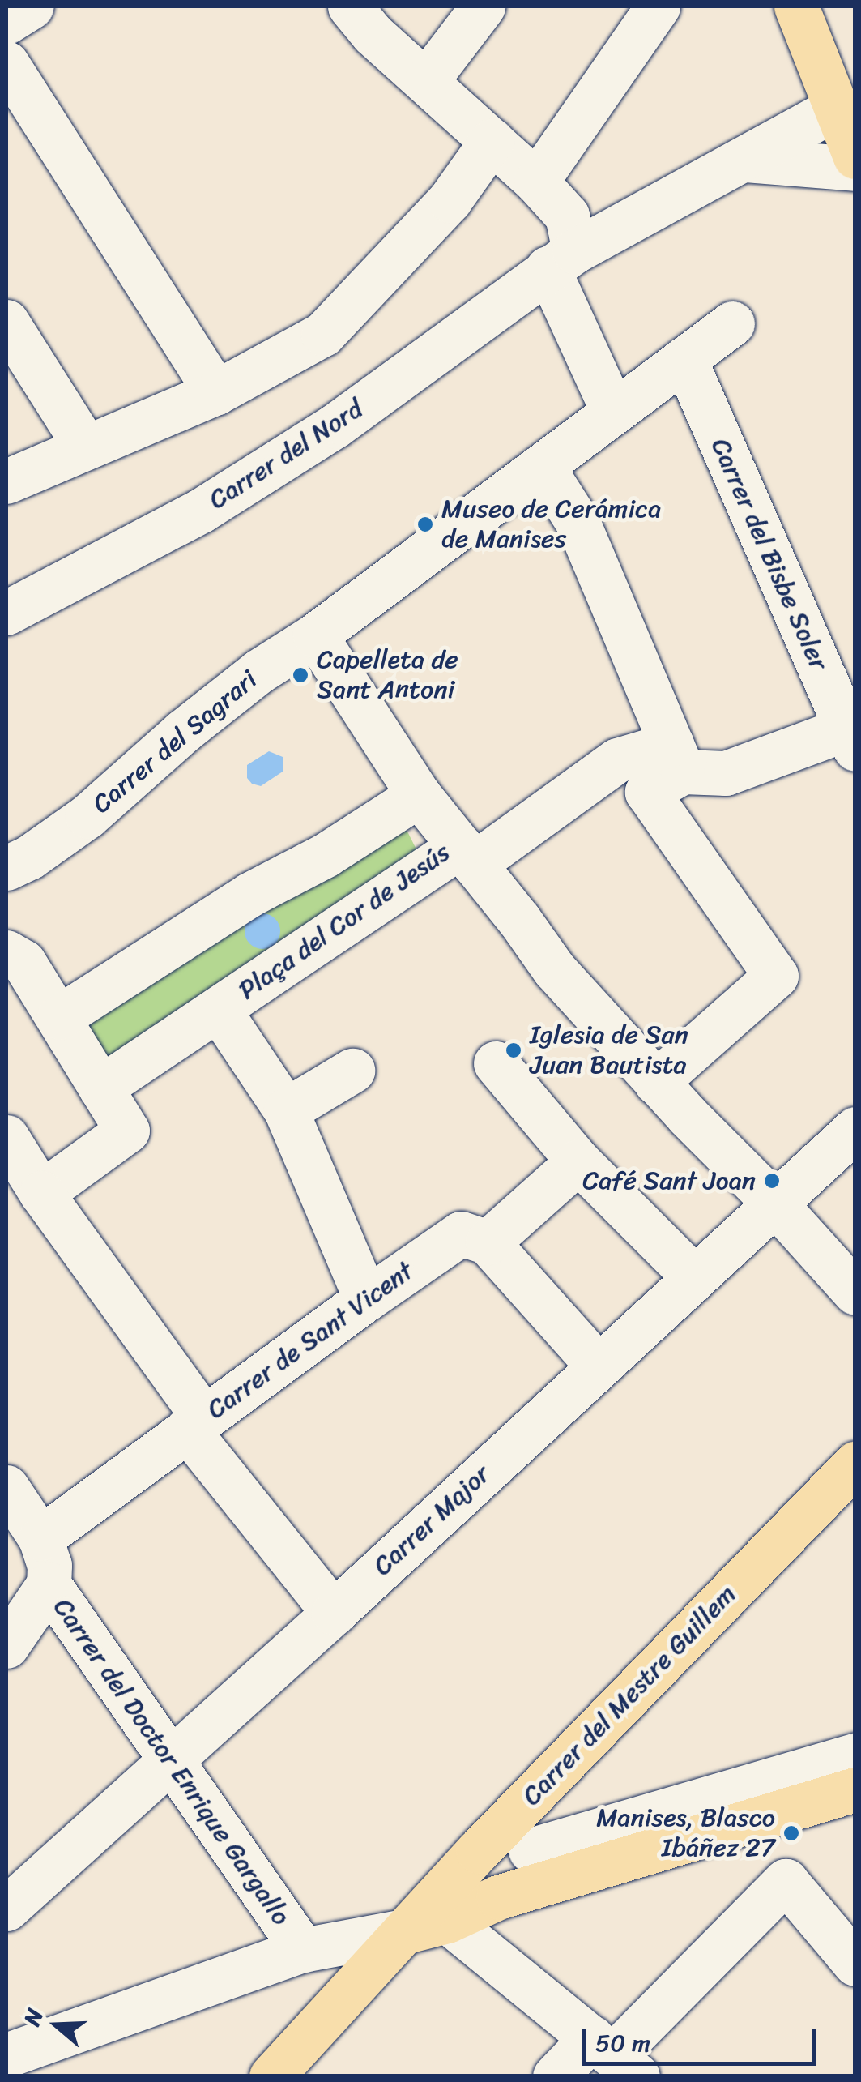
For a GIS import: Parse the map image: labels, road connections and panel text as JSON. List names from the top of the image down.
{
  "streets": {
    "main road": ["Carrer del Mestre Guillem"],
    "street": [
      "Carrer del Nord",
      "Carrer del Bisbe Soler",
      "Carrer del Sagrari",
      "Plaça del Cor de Jesús",
      "Carrer de Sant Vicent",
      "Carrer Major",
      "Carrer del Doctor Enrique Gargallo"
    ]
  },
  "crossings": [
    ["Carrer del Bisbe Soler", "Carrer del Sagrari"],
    ["Carrer del Sagrari", "Plaça del Cor de Jesús"],
    ["Carrer de Sant Vicent", "Carrer del Doctor Enrique Gargallo"],
    ["Carrer Major", "Carrer del Doctor Enrique Gargallo"]
  ],
  "places": [
    "Museo de Cerámica de Manises",
    "Capelleta de Sant Antoni",
    "Iglesia de San Juan Bautista",
    "Café Sant Joan",
    "Manises, Blasco Ibáñez 27"
  ],
  "scale_bar": "50 m",
  "north": "left"
}
